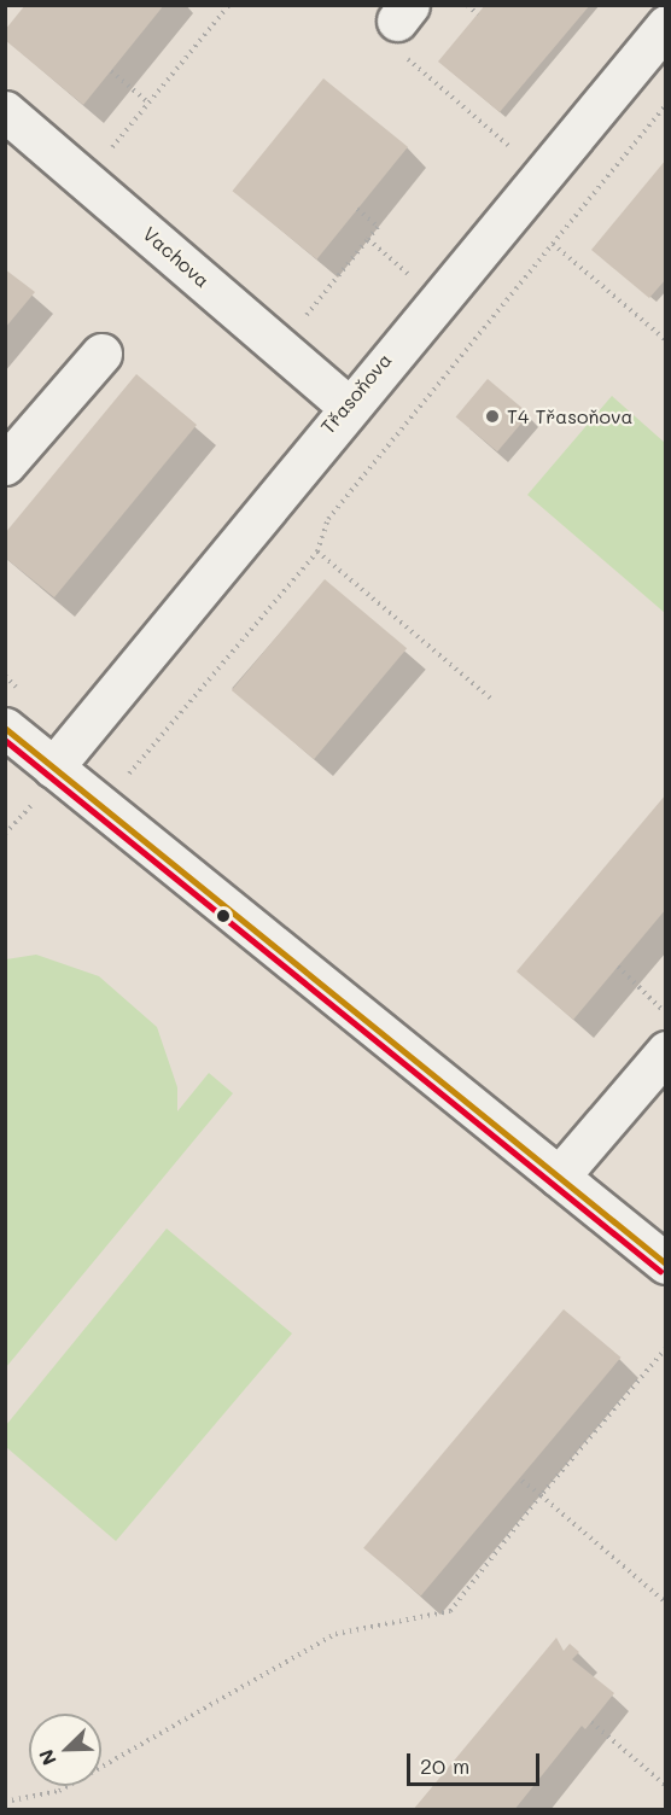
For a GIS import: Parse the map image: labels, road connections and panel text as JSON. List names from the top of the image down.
{
  "streets": {
    "street": ["Vachova", "Třasoňova"]
  },
  "crossings": [
    ["Vachova", "Třasoňova"]
  ],
  "places": ["T4 Třasoňova"],
  "scale_bar": "20 m",
  "north": "bottom left"
}
